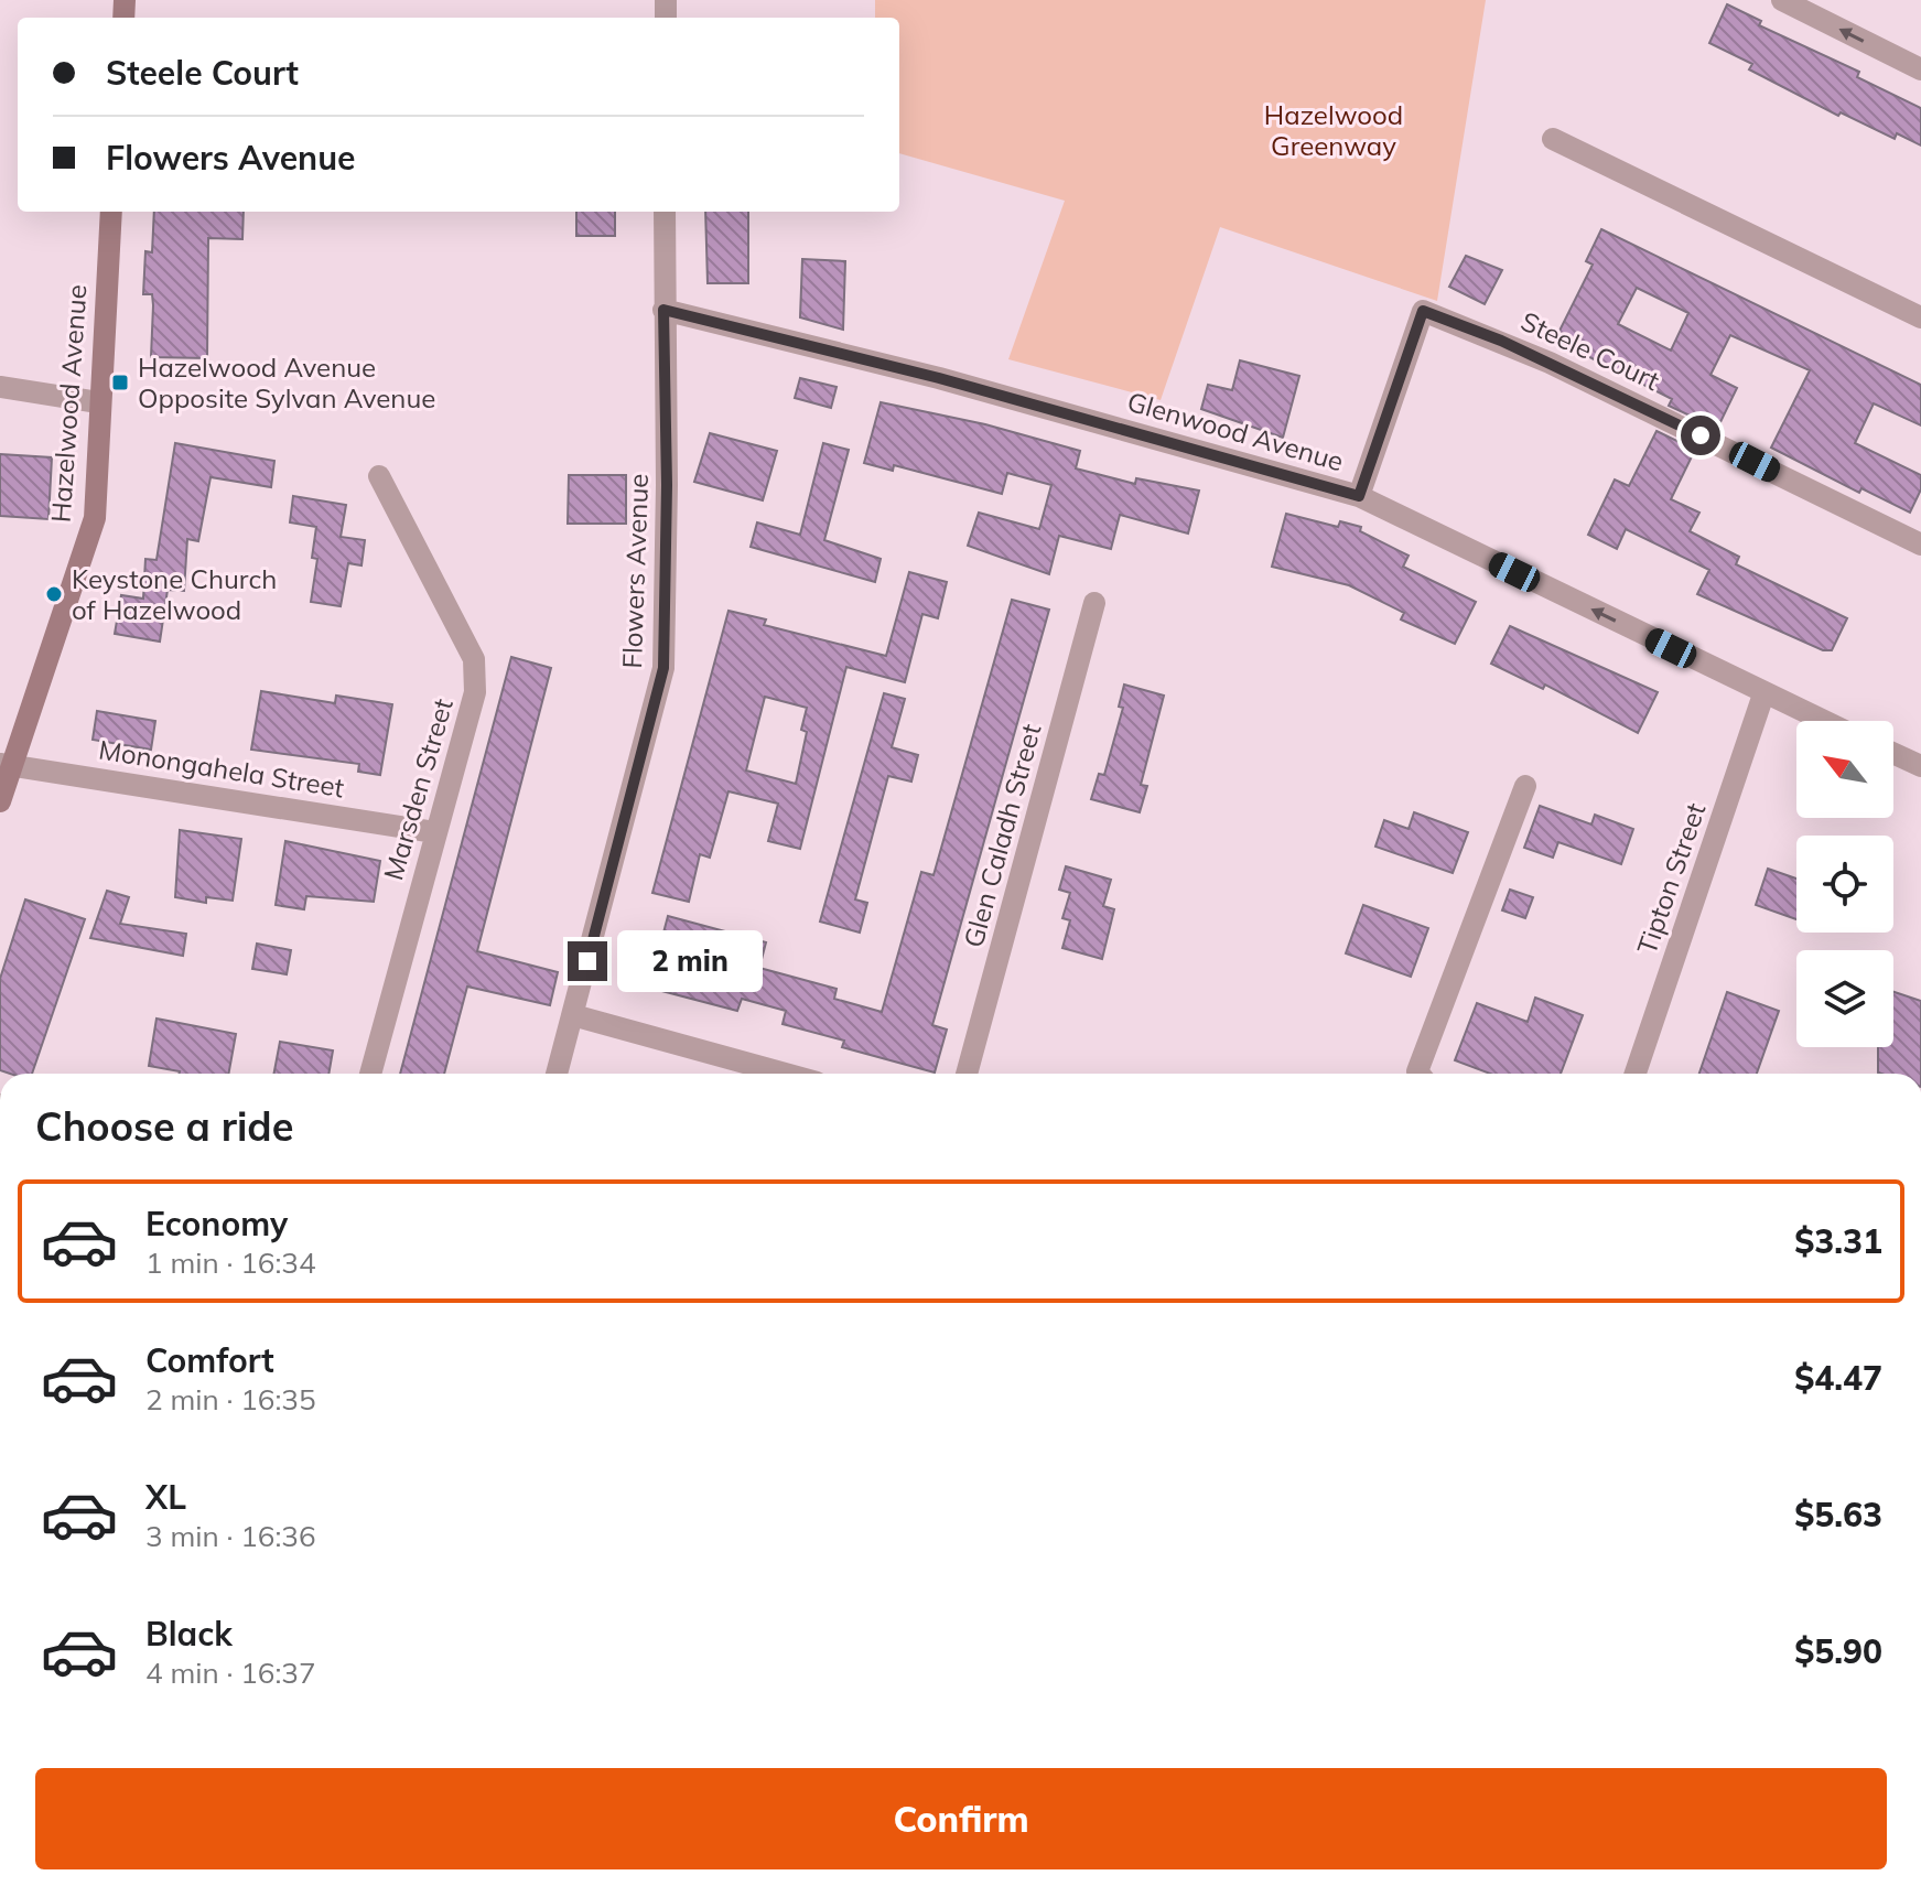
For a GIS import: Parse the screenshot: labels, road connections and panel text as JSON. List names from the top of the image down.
{
  "streets": {
    "main road": ["Hazelwood Avenue"],
    "street": [
      "Steele Court",
      "Glenwood Avenue",
      "Flowers Avenue",
      "Monongahela Street",
      "Marsden Street",
      "Glen Caladh Street",
      "Tipton Street"
    ]
  },
  "crossings": [
    ["Steele Court", "Glenwood Avenue"],
    ["Hazelwood Avenue", "Monongahela Street"],
    ["Glenwood Avenue", "Flowers Avenue"],
    ["Glenwood Avenue", "Tipton Street"],
    ["Monongahela Street", "Marsden Street"]
  ],
  "one_way": ["Glenwood Avenue"],
  "parks": ["Hazelwood Greenway"],
  "places": {
    "transit": ["Hazelwood Avenue Opposite Sylvan Avenue"],
    "other": ["Keystone Church of Hazelwood"]
  },
  "north": "top left",
  "page": {
    "banner": ["Steele Court", "Flowers Avenue"],
    "bubble": "2 min",
    "heading": "Choose a ride",
    "list": [
      {
        "name": "Economy",
        "note": "1 min · 16:34",
        "value": "$3.31"
      },
      {
        "name": "Comfort",
        "note": "2 min · 16:35",
        "value": "$4.47"
      },
      {
        "name": "XL",
        "note": "3 min · 16:36",
        "value": "$5.63"
      },
      {
        "name": "Black",
        "note": "4 min · 16:37",
        "value": "$5.90"
      }
    ],
    "buttons": "Confirm"
  }
}
